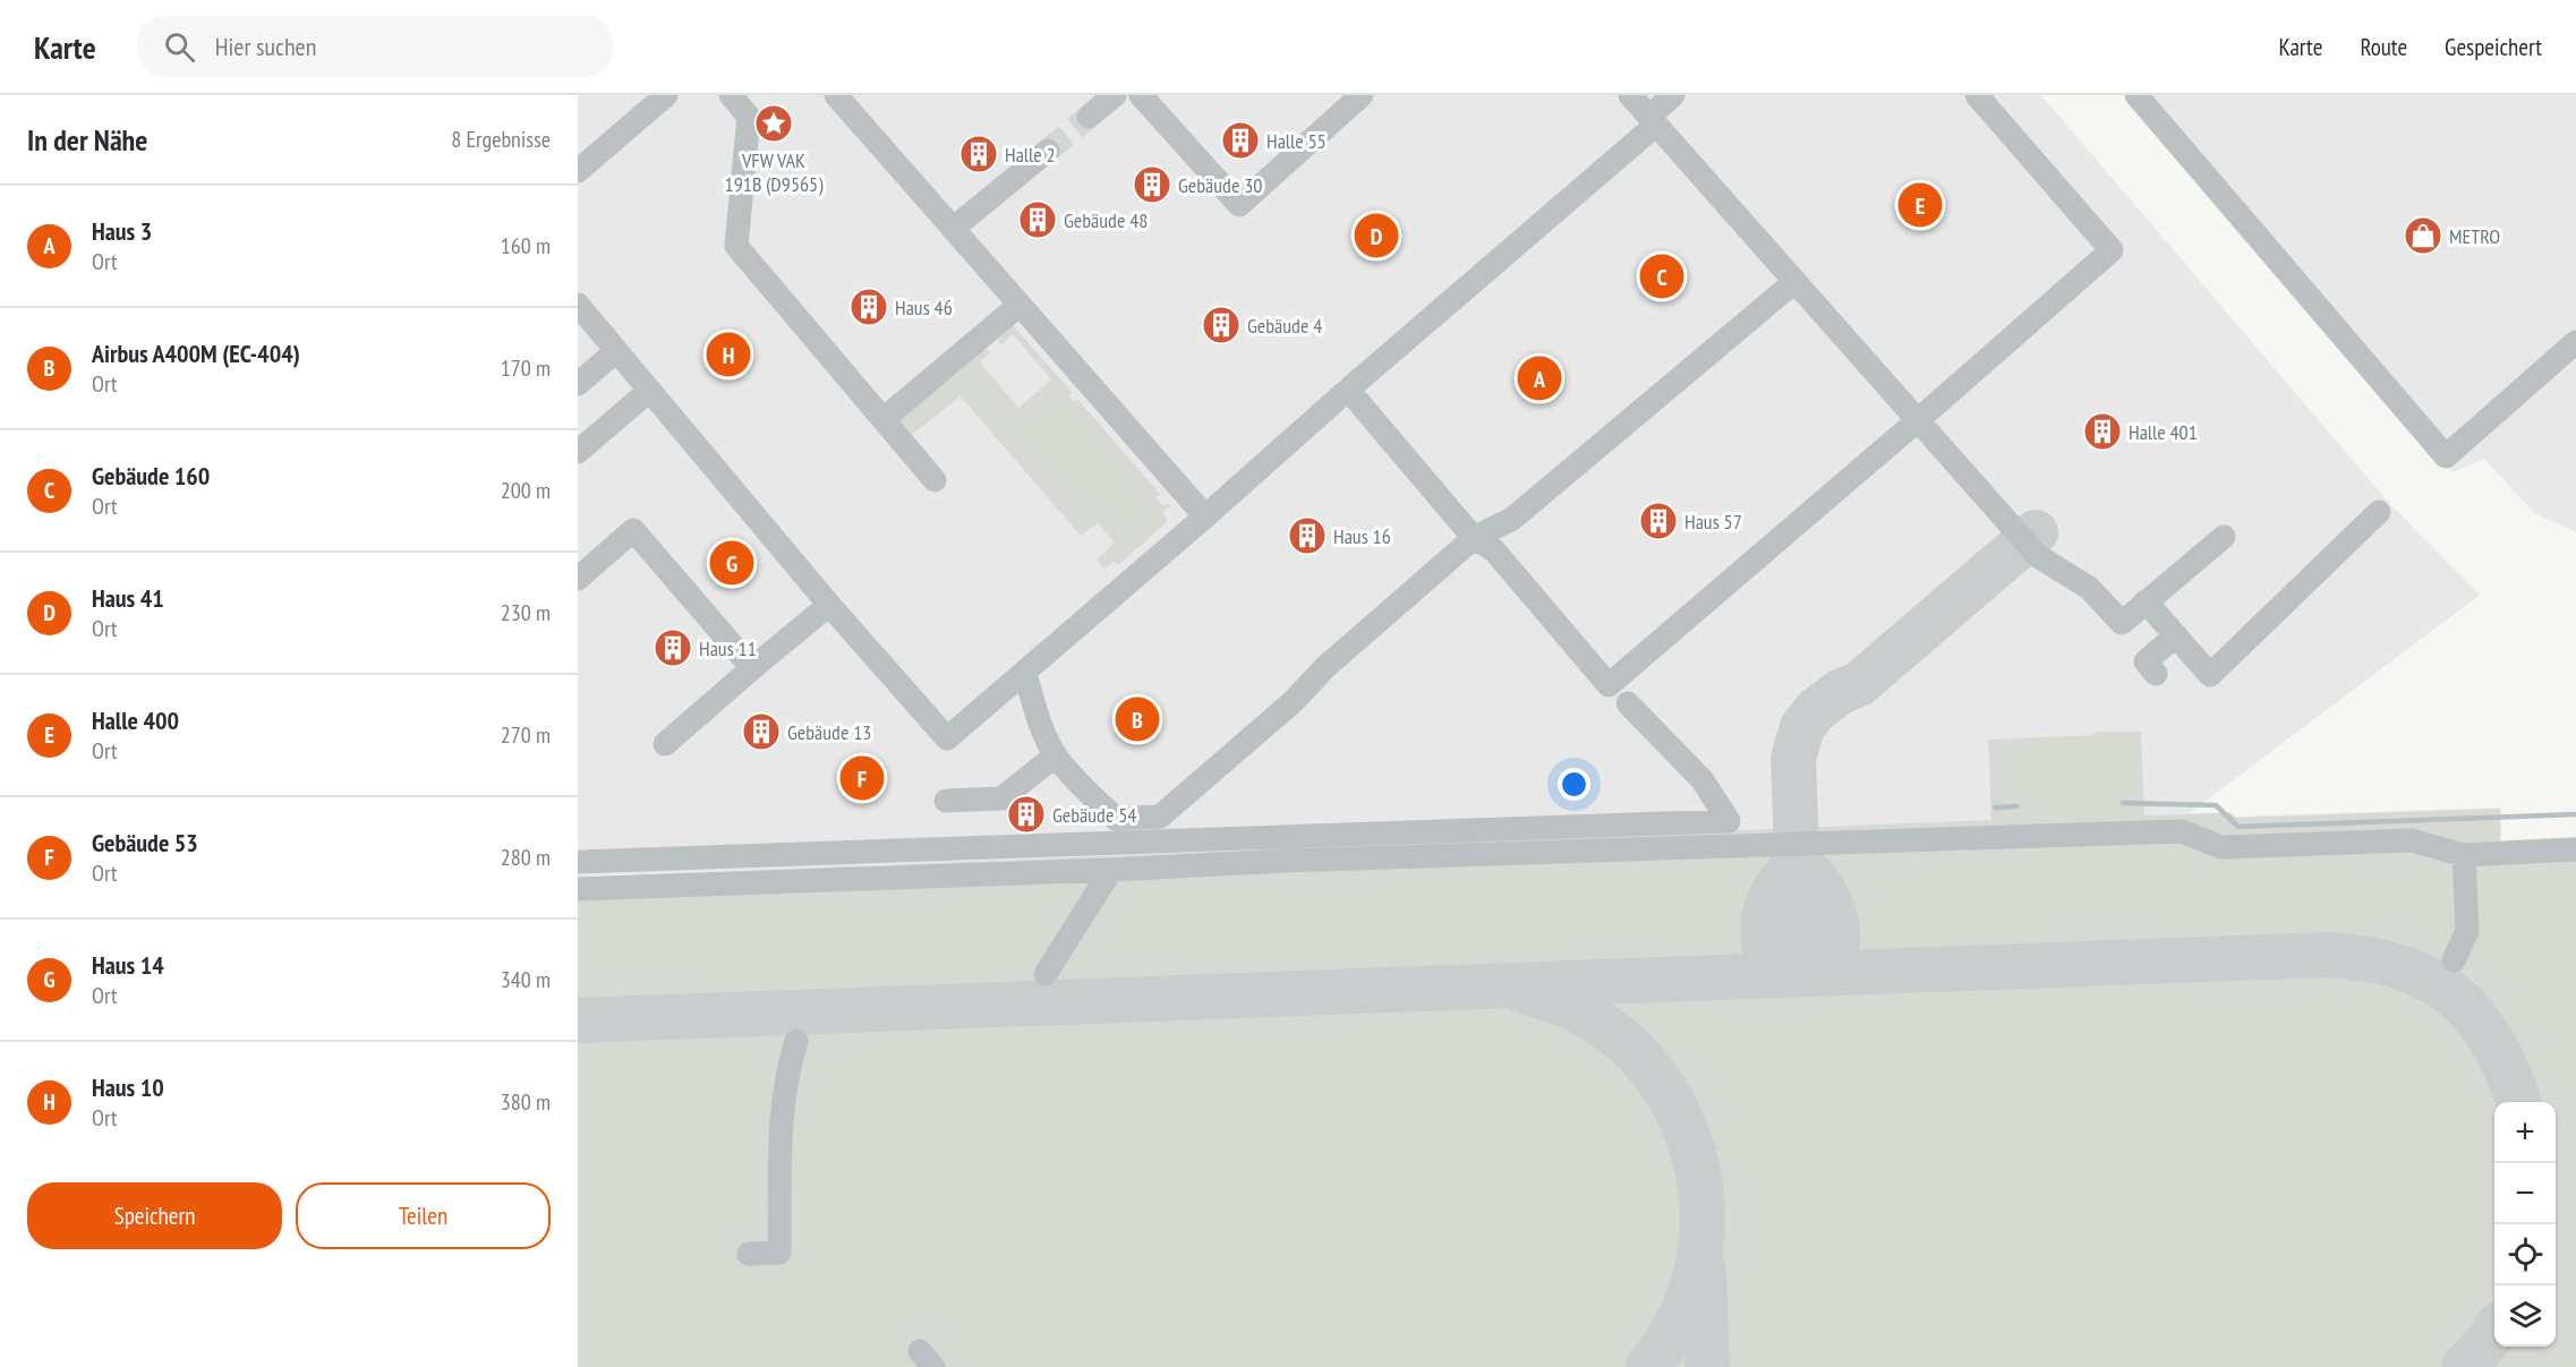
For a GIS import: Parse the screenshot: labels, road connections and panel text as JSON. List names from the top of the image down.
{
  "places": {
    "place": ["VFW VAK 191B (D9565)"],
    "building": [
      "Halle 55",
      "Halle 2",
      "Gebäude 30",
      "Gebäude 48",
      "Haus 46",
      "Gebäude 4",
      "Halle 401",
      "Haus 57",
      "Haus 16",
      "Haus 11",
      "Gebäude 13",
      "Gebäude 54"
    ],
    "shop": ["METRO"]
  },
  "page": {
    "header": "Karte",
    "search": "Hier suchen",
    "nav": ["Karte", "Route", "Gespeichert"],
    "heading": ["In der Nähe", "8 Ergebnisse"],
    "pins": [
      "E",
      "D",
      "C",
      "H",
      "A",
      "G",
      "B",
      "F"
    ],
    "list": [
      {
        "mark": "A",
        "name": "Haus 3",
        "note": "Ort",
        "value": "160 m"
      },
      {
        "mark": "B",
        "name": "Airbus A400M (EC-404)",
        "note": "Ort",
        "value": "170 m"
      },
      {
        "mark": "C",
        "name": "Gebäude 160",
        "note": "Ort",
        "value": "200 m"
      },
      {
        "mark": "D",
        "name": "Haus 41",
        "note": "Ort",
        "value": "230 m"
      },
      {
        "mark": "E",
        "name": "Halle 400",
        "note": "Ort",
        "value": "270 m"
      },
      {
        "mark": "F",
        "name": "Gebäude 53",
        "note": "Ort",
        "value": "280 m"
      },
      {
        "mark": "G",
        "name": "Haus 14",
        "note": "Ort",
        "value": "340 m"
      },
      {
        "mark": "H",
        "name": "Haus 10",
        "note": "Ort",
        "value": "380 m"
      }
    ],
    "map_buttons": ["+", "−"],
    "buttons": ["Speichern", "Teilen"]
  }
}
